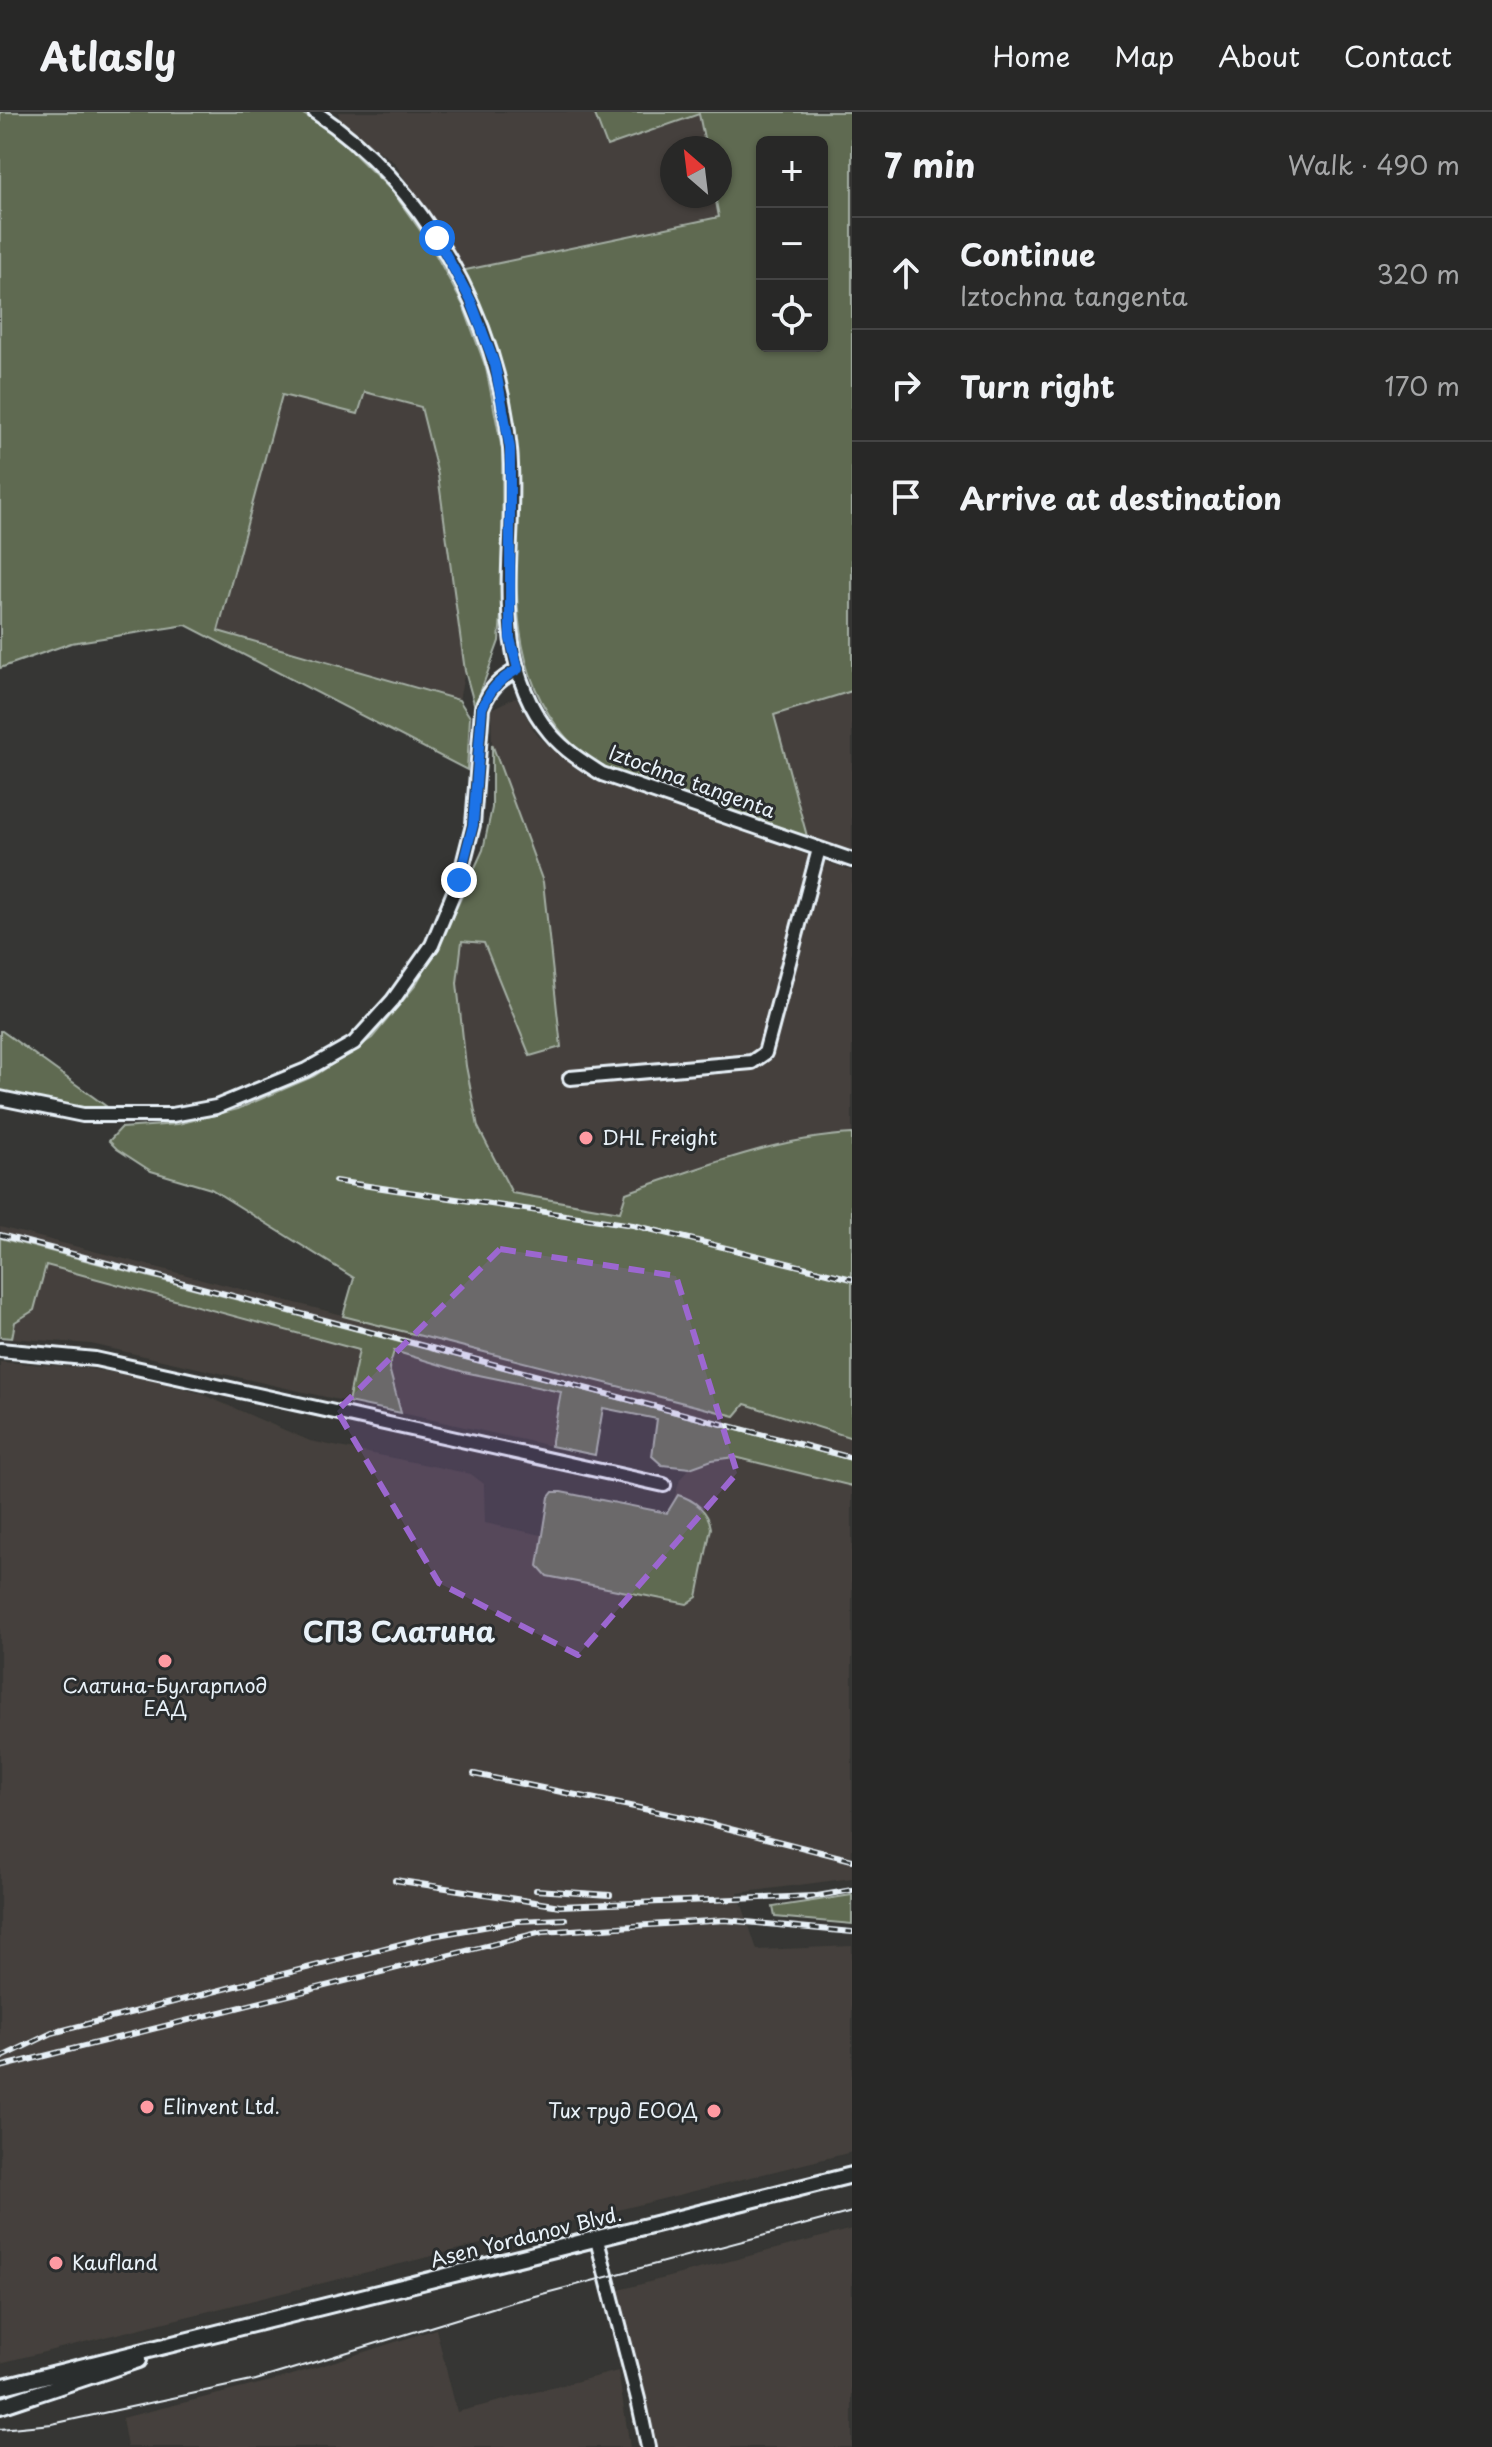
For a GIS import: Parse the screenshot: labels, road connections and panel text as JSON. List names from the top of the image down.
{
  "streets": {
    "main road": ["Asen Yordanov Blvd."],
    "street": ["Iztochna tangenta"]
  },
  "districts": ["СПЗ Слатина"],
  "places": [
    "DHL Freight",
    "Слатина-Булгарплод ЕАД",
    "Elinvent Ltd.",
    "Тих труд ЕООД",
    "Kaufland"
  ],
  "north": "top left",
  "page": {
    "header": "Atlasly",
    "nav": [
      "Home",
      "Map",
      "About",
      "Contact"
    ],
    "heading": ["7 min", "Walk · 490 m"],
    "map_buttons": ["+", "−"],
    "list": [
      ["Continue", "Iztochna tangenta", "320 m"],
      ["Turn right", "170 m"],
      "Arrive at destination"
    ]
  }
}
